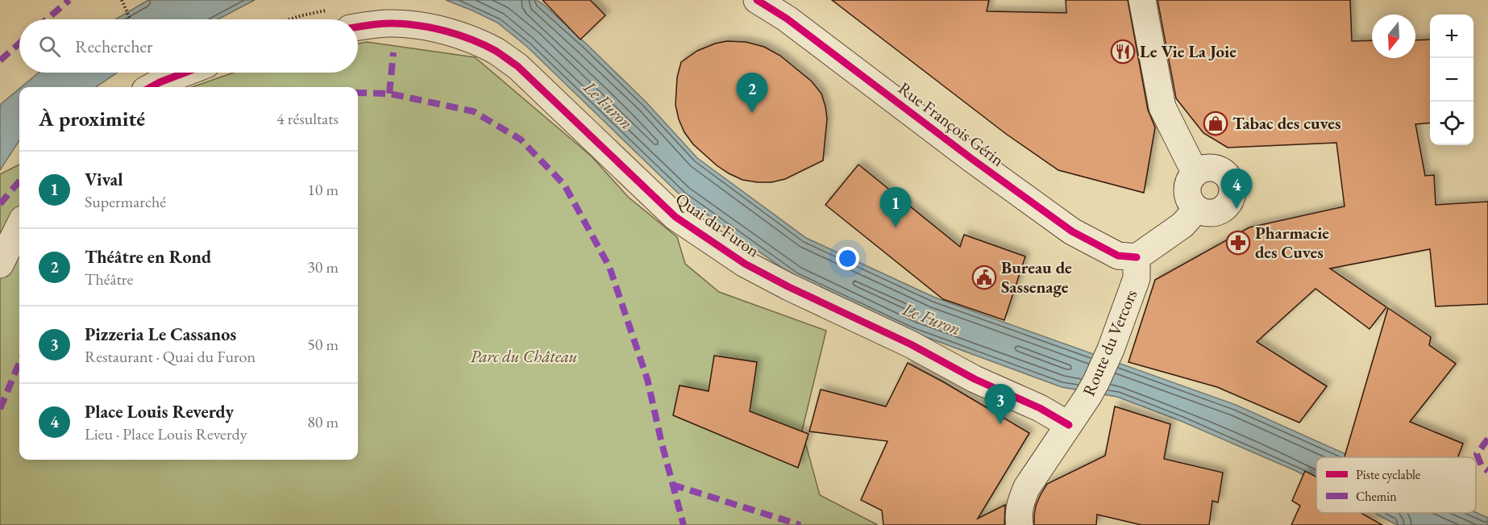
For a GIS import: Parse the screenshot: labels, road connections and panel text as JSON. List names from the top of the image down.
{
  "streets": {
    "street": ["Rue François Gérin", "Quai du Furon", "Route du Vercors"]
  },
  "crossings": [
    ["Rue François Gérin", "Route du Vercors"],
    ["Quai du Furon", "Route du Vercors"]
  ],
  "water": ["Le Furon"],
  "parks": ["Parc du Château"],
  "places": {
    "restaurant": ["Le Vie La Joie"],
    "shop": ["Tabac des cuves"],
    "pharmacy": ["Pharmacie des Cuves"],
    "public building": ["Bureau de Sassenage"]
  },
  "legend": ["Piste cyclable", "Chemin"],
  "north": "bottom",
  "page": {
    "map_buttons": ["+", "−"],
    "search": "Rechercher",
    "pins": [
      "2",
      "4",
      "1",
      "3"
    ],
    "heading": ["À proximité", "4 résultats"],
    "list": [
      {
        "mark": "1",
        "name": "Vival",
        "note": "Supermarché",
        "value": "10 m"
      },
      {
        "mark": "2",
        "name": "Théâtre en Rond",
        "note": "Théâtre",
        "value": "30 m"
      },
      {
        "mark": "3",
        "name": "Pizzeria Le Cassanos",
        "note": "Restaurant · Quai du Furon",
        "value": "50 m"
      },
      {
        "mark": "4",
        "name": "Place Louis Reverdy",
        "note": "Lieu · Place Louis Reverdy",
        "value": "80 m"
      }
    ]
  }
}
